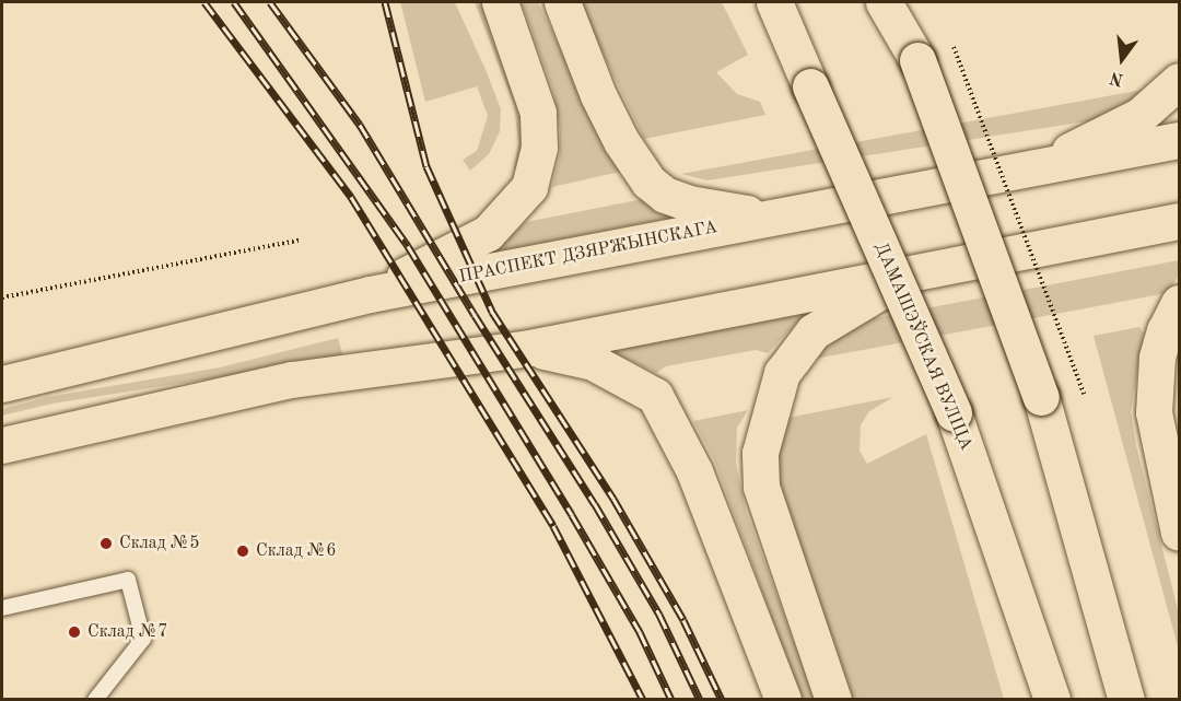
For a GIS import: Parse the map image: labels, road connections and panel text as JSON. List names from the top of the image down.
{
  "streets": {
    "main road": ["ПРАСПЕКТ ДЗЯРЖЫНСКАГА", "ДАМАШЭЎСКАЯ ВУЛІЦА"]
  },
  "places": ["Склад №5", "Склад №6", "Склад №7"],
  "north": "bottom"
}
